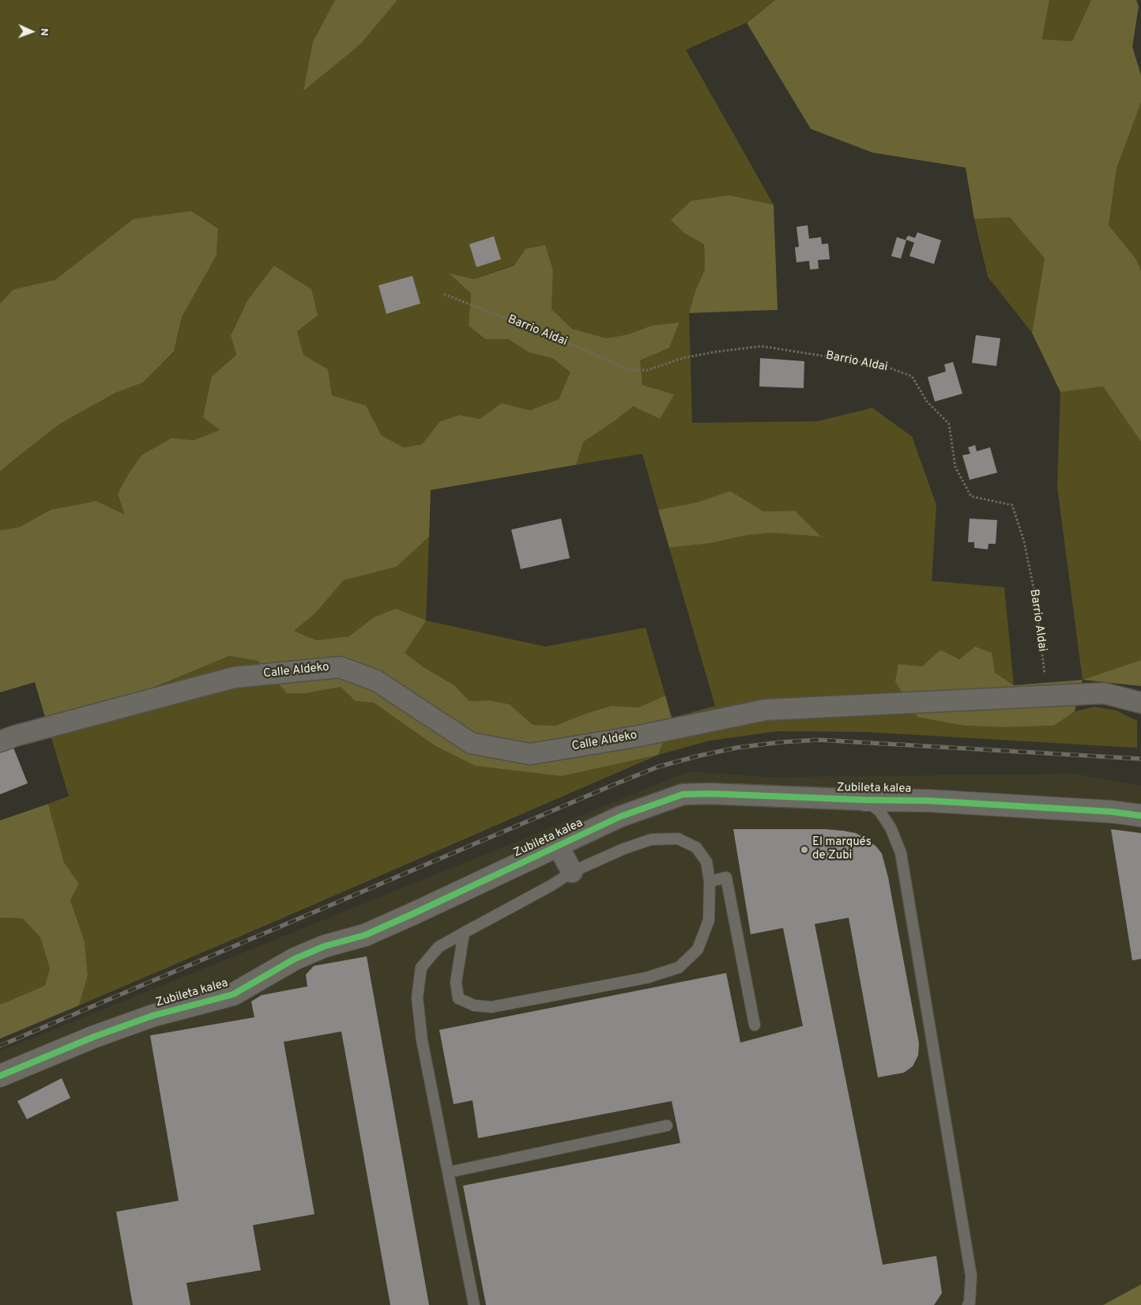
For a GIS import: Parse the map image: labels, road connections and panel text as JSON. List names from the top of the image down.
{
  "streets": {
    "street": ["Calle Aldeko", "Zubileta kalea"],
    "path": ["Barrio Aldai"]
  },
  "crossings": [
    ["Barrio Aldai", "Calle Aldeko"]
  ],
  "places": ["El marqués de Zubi"],
  "north": "right"
}
